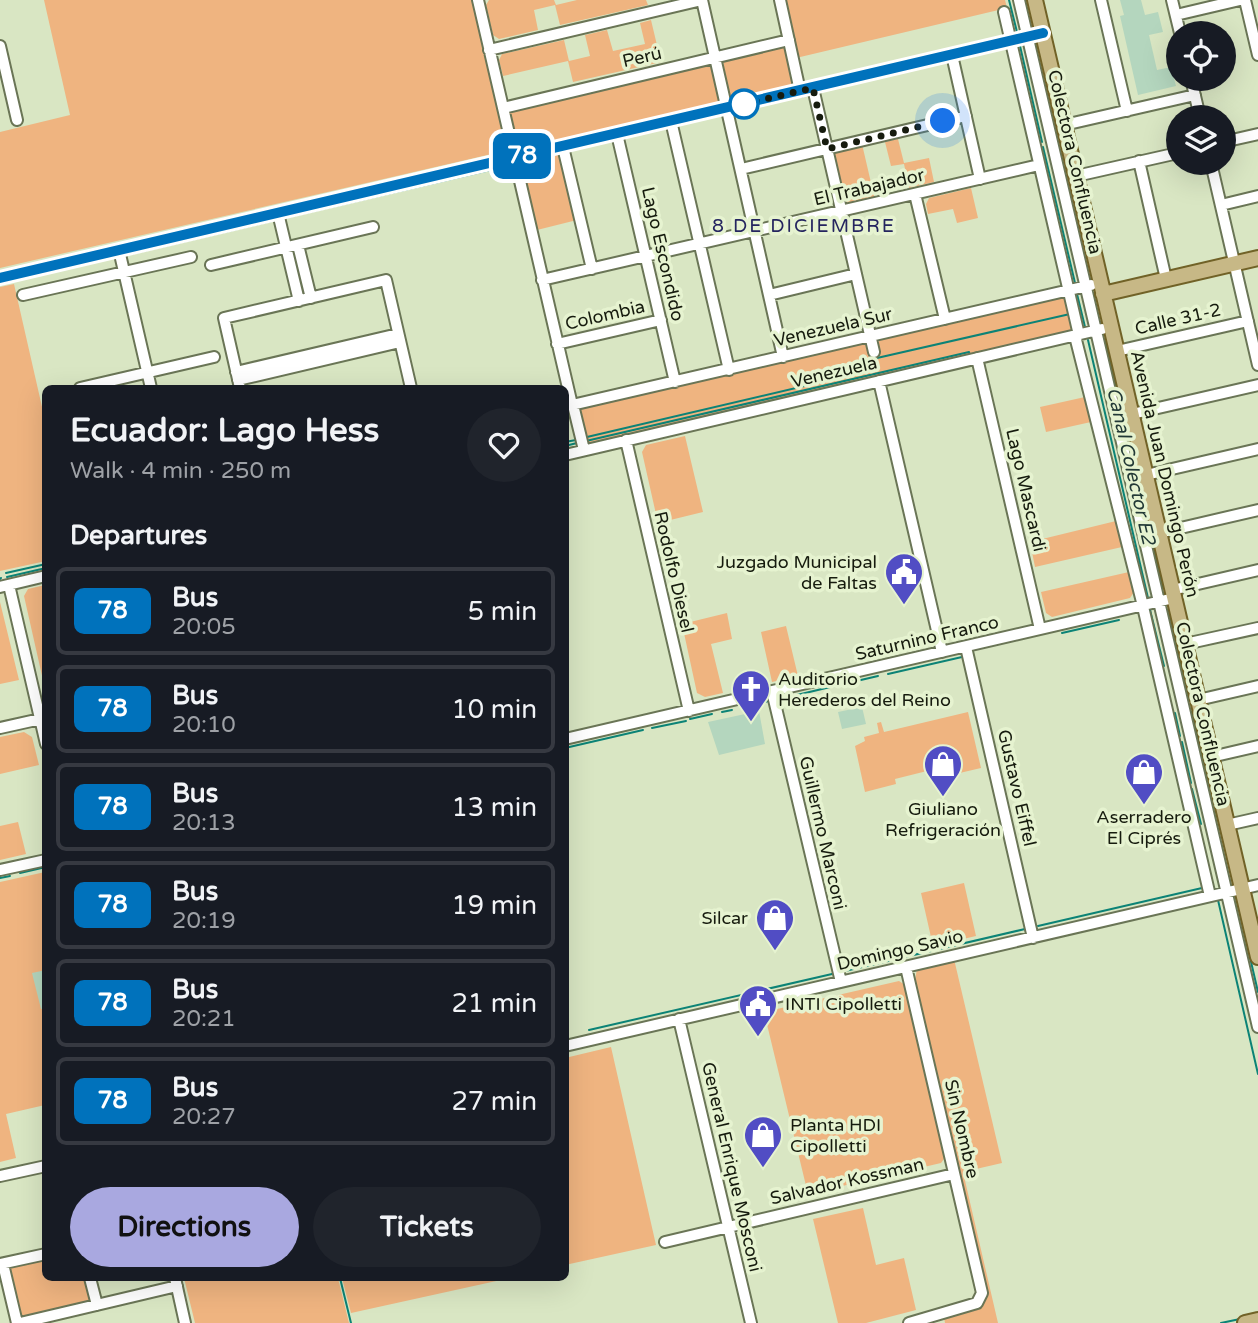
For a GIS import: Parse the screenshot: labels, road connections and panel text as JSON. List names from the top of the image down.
{
  "streets": {
    "main road": ["Avenida Juan Domingo Perón"],
    "street": [
      "Perú",
      "Colectora Confluencia",
      "El Trabajador",
      "Lago Escondido",
      "Colombia",
      "Calle 31-2",
      "Venezuela Sur",
      "Venezuela",
      "Lago Mascardi",
      "Rodolfo Diesel",
      "Saturnino Franco",
      "Gustavo Eiffel",
      "Guillermo Marconi",
      "Domingo Savio",
      "Sin Nombre",
      "General Enrique Mosconi",
      "Salvador Kossman"
    ]
  },
  "crossings": [
    ["Colectora Confluencia", "Venezuela Sur"],
    ["Colectora Confluencia", "Venezuela"],
    ["Colectora Confluencia", "Saturnino Franco"],
    ["Colectora Confluencia", "Domingo Savio"],
    ["El Trabajador", "Lago Escondido"],
    ["Lago Escondido", "Colombia"],
    ["Lago Escondido", "Venezuela Sur"],
    ["Calle 31-2", "Avenida Juan Domingo Perón"],
    ["Venezuela Sur", "Avenida Juan Domingo Perón"],
    ["Venezuela", "Avenida Juan Domingo Perón"],
    ["Venezuela", "Lago Mascardi"],
    ["Venezuela", "Rodolfo Diesel"],
    ["Avenida Juan Domingo Perón", "Saturnino Franco"],
    ["Avenida Juan Domingo Perón", "Domingo Savio"],
    ["Lago Mascardi", "Saturnino Franco"],
    ["Rodolfo Diesel", "Saturnino Franco"],
    ["Saturnino Franco", "Gustavo Eiffel"],
    ["Saturnino Franco", "Guillermo Marconi"],
    ["Gustavo Eiffel", "Domingo Savio"],
    ["Guillermo Marconi", "Domingo Savio"],
    ["Domingo Savio", "Sin Nombre"],
    ["Domingo Savio", "General Enrique Mosconi"],
    ["Sin Nombre", "Salvador Kossman"],
    ["General Enrique Mosconi", "Salvador Kossman"]
  ],
  "districts": ["8 DE DICIEMBRE"],
  "water": ["Canal Colector E2"],
  "places": {
    "public building": ["Juzgado Municipal de Faltas", "INTI Cipolletti"],
    "church": ["Auditorio Herederos del Reino"],
    "shop": [
      "Giuliano Refrigeración",
      "Aserradero El Ciprés",
      "Silcar",
      "Planta HDI Cipolletti"
    ]
  },
  "lines": ["bus line 78"],
  "page": {
    "on_map": "78",
    "heading": [
      ["Ecuador: Lago Hess", "Walk · 4 min · 250 m"],
      "Departures"
    ],
    "list": [
      {
        "mark": "78",
        "name": "Bus",
        "note": "20:05",
        "value": "5 min"
      },
      {
        "mark": "78",
        "name": "Bus",
        "note": "20:10",
        "value": "10 min"
      },
      {
        "mark": "78",
        "name": "Bus",
        "note": "20:13",
        "value": "13 min"
      },
      {
        "mark": "78",
        "name": "Bus",
        "note": "20:19",
        "value": "19 min"
      },
      {
        "mark": "78",
        "name": "Bus",
        "note": "20:21",
        "value": "21 min"
      },
      {
        "mark": "78",
        "name": "Bus",
        "note": "20:27",
        "value": "27 min"
      }
    ],
    "buttons": ["Directions", "Tickets"]
  }
}
